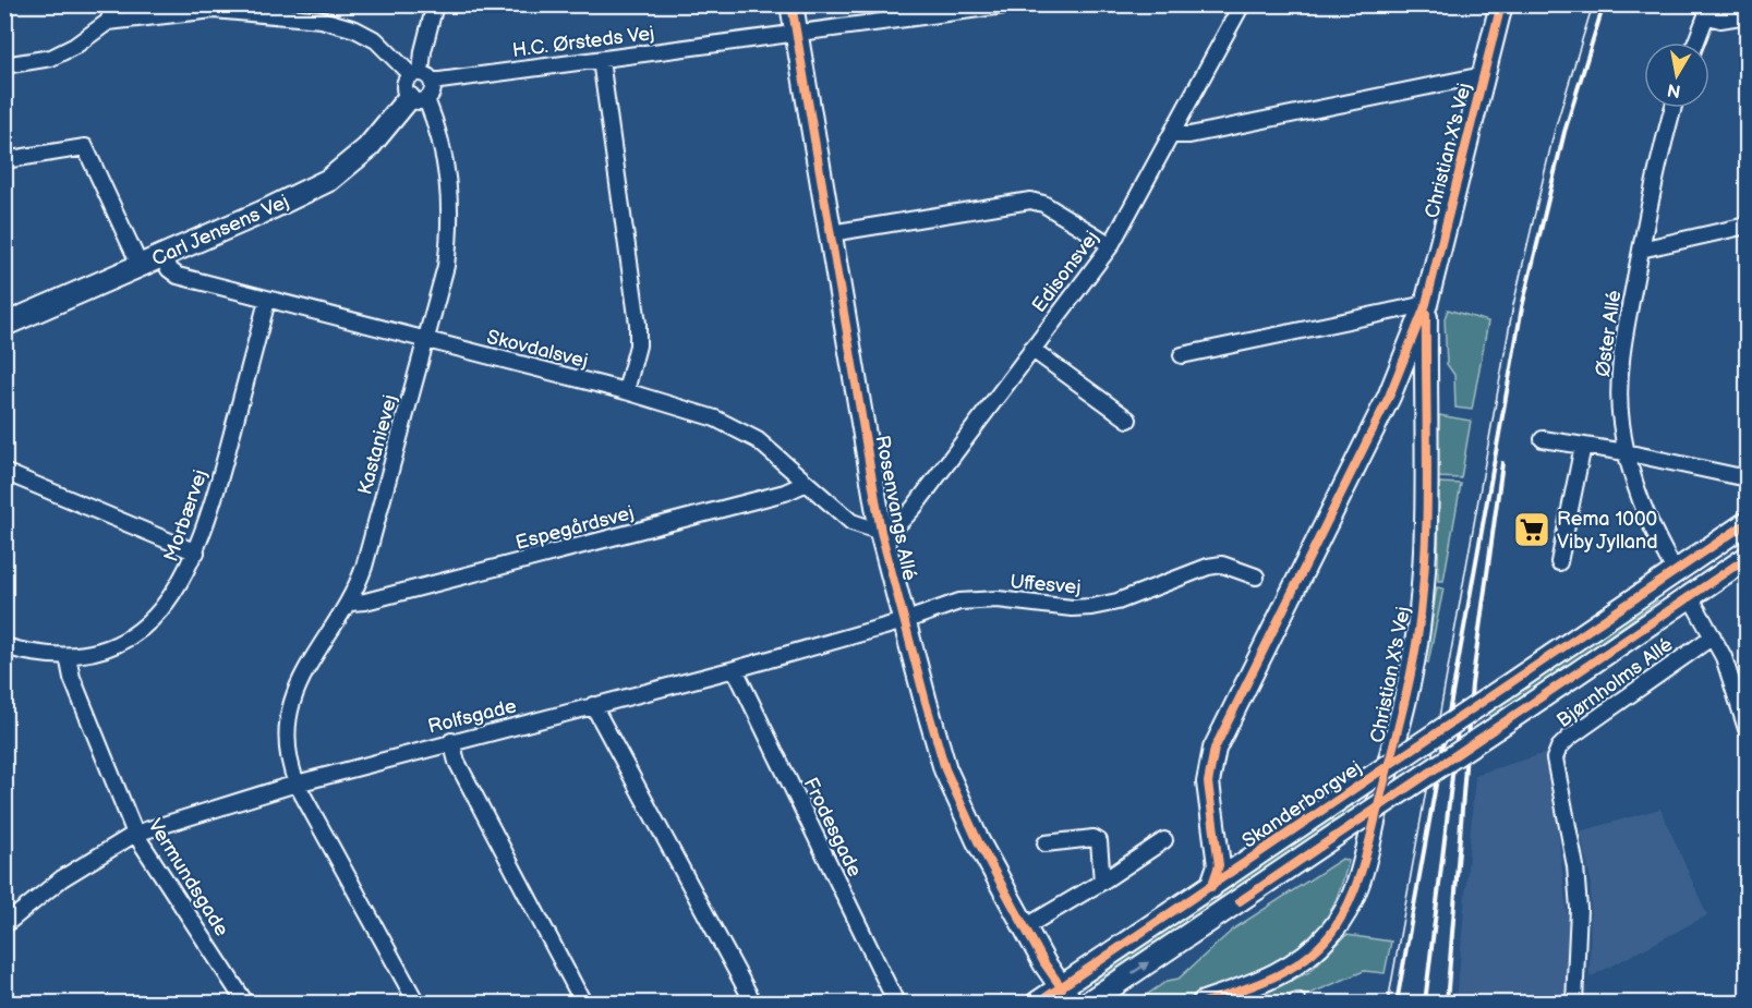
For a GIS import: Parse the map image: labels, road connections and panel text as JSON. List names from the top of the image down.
{
  "streets": {
    "street": [
      "H.C. Ørsteds Vej",
      "Christian X's Vej",
      "Carl Jensens Vej",
      "Edisonsvej",
      "Øster Allé",
      "Skovdalsvej",
      "Kastanievej",
      "Rosenvangs Allé",
      "Morbærvej",
      "Espegårdsvej",
      "Uffesvej",
      "Bjørnholms Allé",
      "Rolfsgade",
      "Skanderborgvej",
      "Frodesgade",
      "Vermundsgade"
    ]
  },
  "crossings": [
    ["H.C. Ørsteds Vej", "Rosenvangs Allé"],
    ["Christian X's Vej", "Skanderborgvej"],
    ["Carl Jensens Vej", "Skovdalsvej"],
    ["Carl Jensens Vej", "Kastanievej"],
    ["Edisonsvej", "Skovdalsvej"],
    ["Edisonsvej", "Rosenvangs Allé"],
    ["Øster Allé", "Skanderborgvej"],
    ["Skovdalsvej", "Kastanievej"],
    ["Skovdalsvej", "Rosenvangs Allé"],
    ["Skovdalsvej", "Morbærvej"],
    ["Skovdalsvej", "Espegårdsvej"],
    ["Kastanievej", "Espegårdsvej"],
    ["Kastanievej", "Rolfsgade"],
    ["Rosenvangs Allé", "Uffesvej"],
    ["Rosenvangs Allé", "Rolfsgade"],
    ["Rosenvangs Allé", "Skanderborgvej"],
    ["Morbærvej", "Vermundsgade"],
    ["Uffesvej", "Rolfsgade"],
    ["Rolfsgade", "Frodesgade"],
    ["Rolfsgade", "Vermundsgade"]
  ],
  "places": {
    "supermarket": ["Rema 1000 Viby Jylland"]
  },
  "north": "bottom"
}
